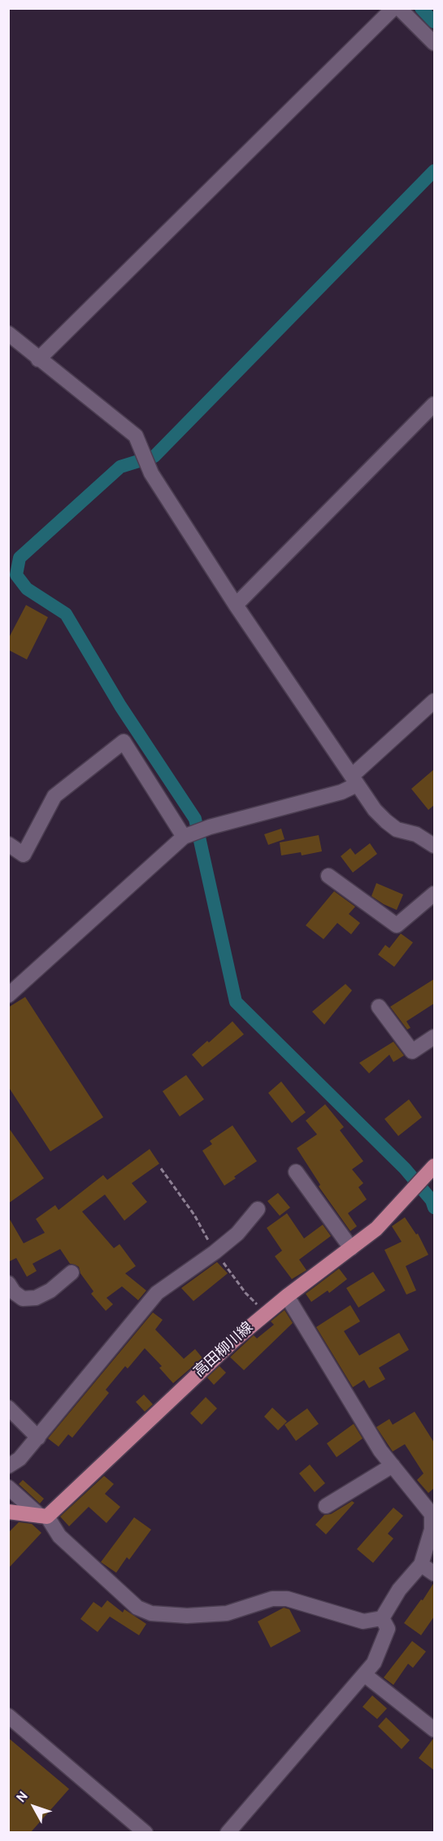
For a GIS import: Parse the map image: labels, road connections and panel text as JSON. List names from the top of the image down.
{
  "streets": {
    "main road": ["高田柳川線"]
  },
  "north": "top left"
}
